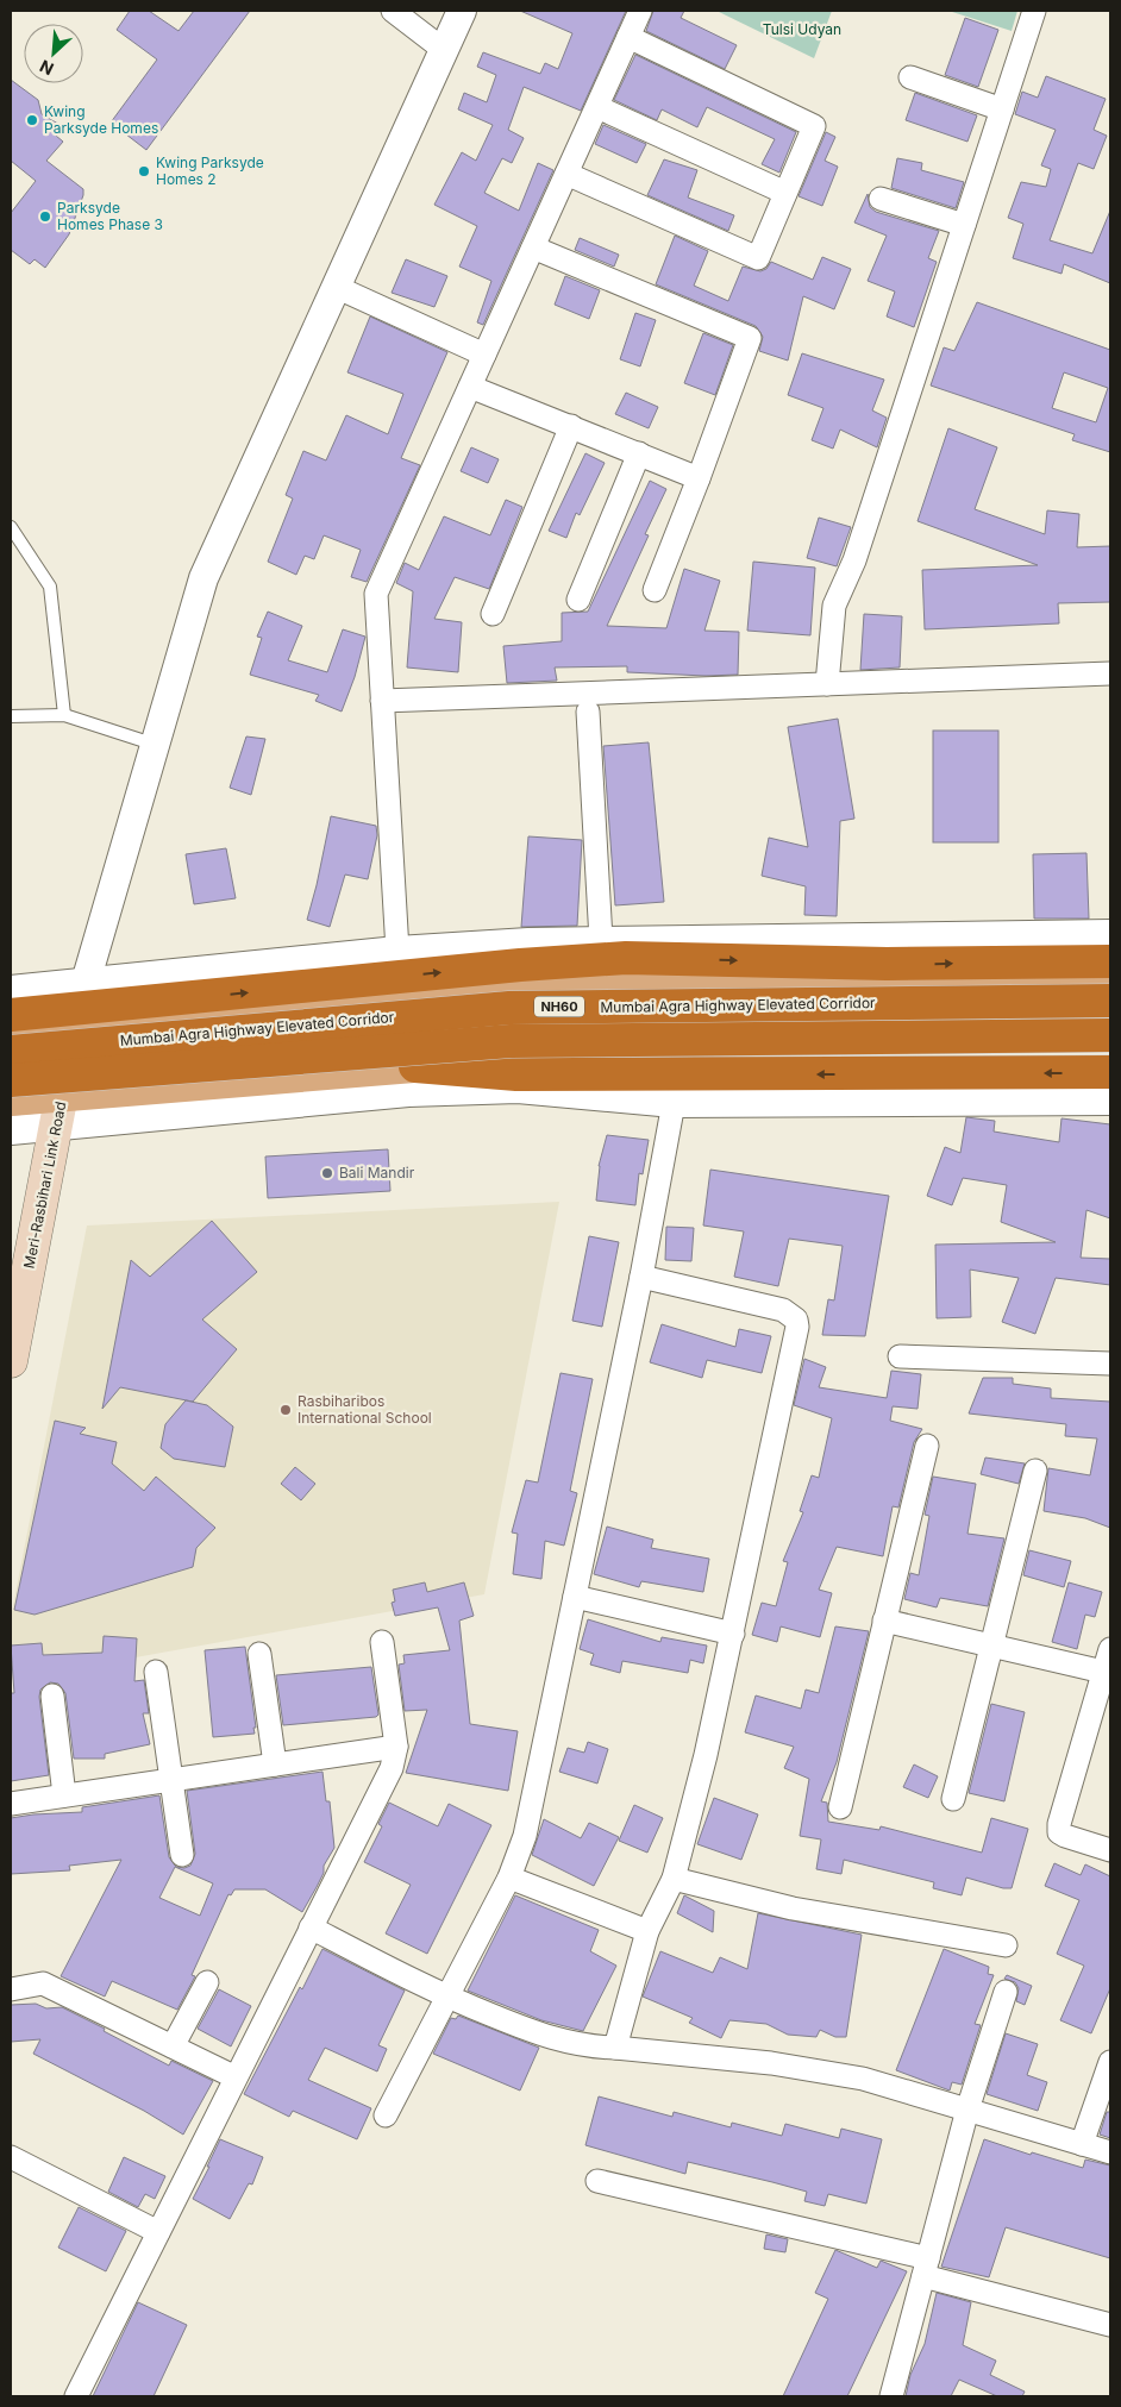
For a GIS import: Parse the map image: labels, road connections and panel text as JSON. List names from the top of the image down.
{
  "streets": {
    "highway": ["Mumbai Agra Highway Elevated Corridor", "NH60"],
    "main road": ["Meri-Rasbihari Link Road"]
  },
  "parks": ["Tulsi Udyan"],
  "places": [
    "Kwing Parksyde Homes",
    "Kwing Parksyde Homes 2",
    "Parksyde Homes Phase 3",
    "Bali Mandir",
    "Rasbiharibos International School"
  ],
  "north": "bottom left"
}
